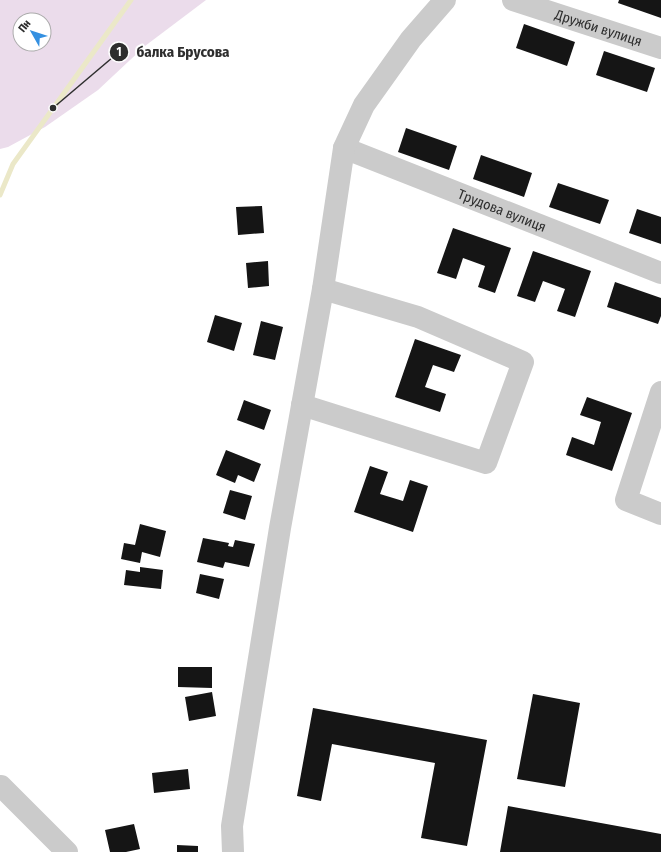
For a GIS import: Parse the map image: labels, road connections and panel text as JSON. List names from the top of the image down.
{
  "streets": {
    "street": ["Дружби вулиця", "Трудова вулиця"]
  },
  "places": ["балка Брусова"],
  "north": "top left"
}
